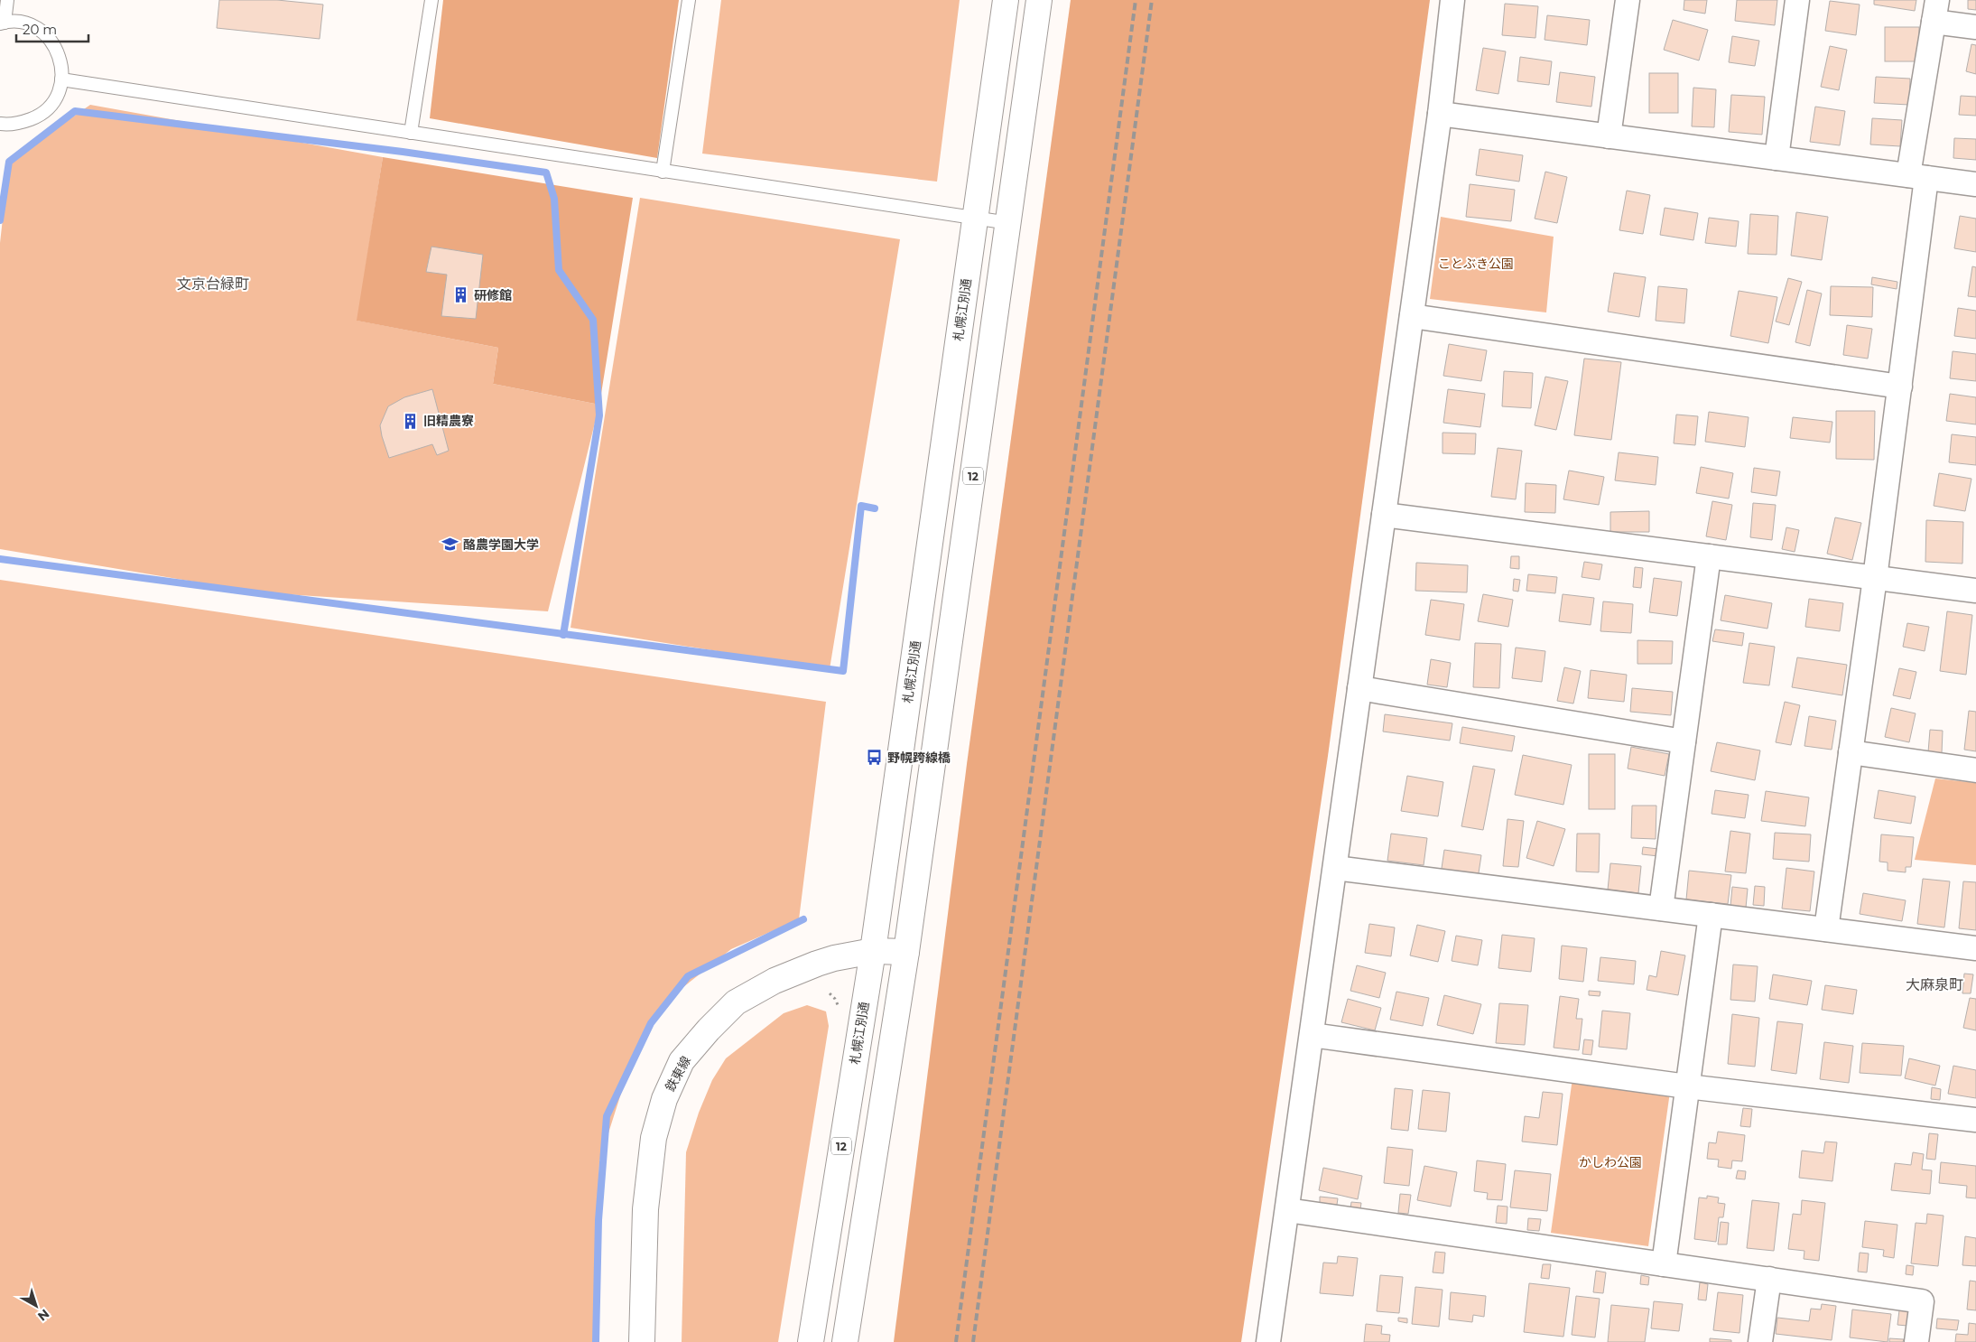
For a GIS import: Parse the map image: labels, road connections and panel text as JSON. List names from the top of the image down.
{
  "streets": {
    "main road": ["札幌江別通", "12", "鉄東線"]
  },
  "crossings": [
    ["札幌江別通", "鉄東線"],
    ["12", "鉄東線"]
  ],
  "districts": ["文京台緑町", "大麻泉町"],
  "parks": ["ことぶき公園", "かしわ公園"],
  "places": {
    "building": ["研修館", "旧精農寮"],
    "school or university": ["酪農学園大学"],
    "bus stop": ["野幌跨線橋"]
  },
  "scale_bar": "20 m",
  "north": "bottom right"
}
